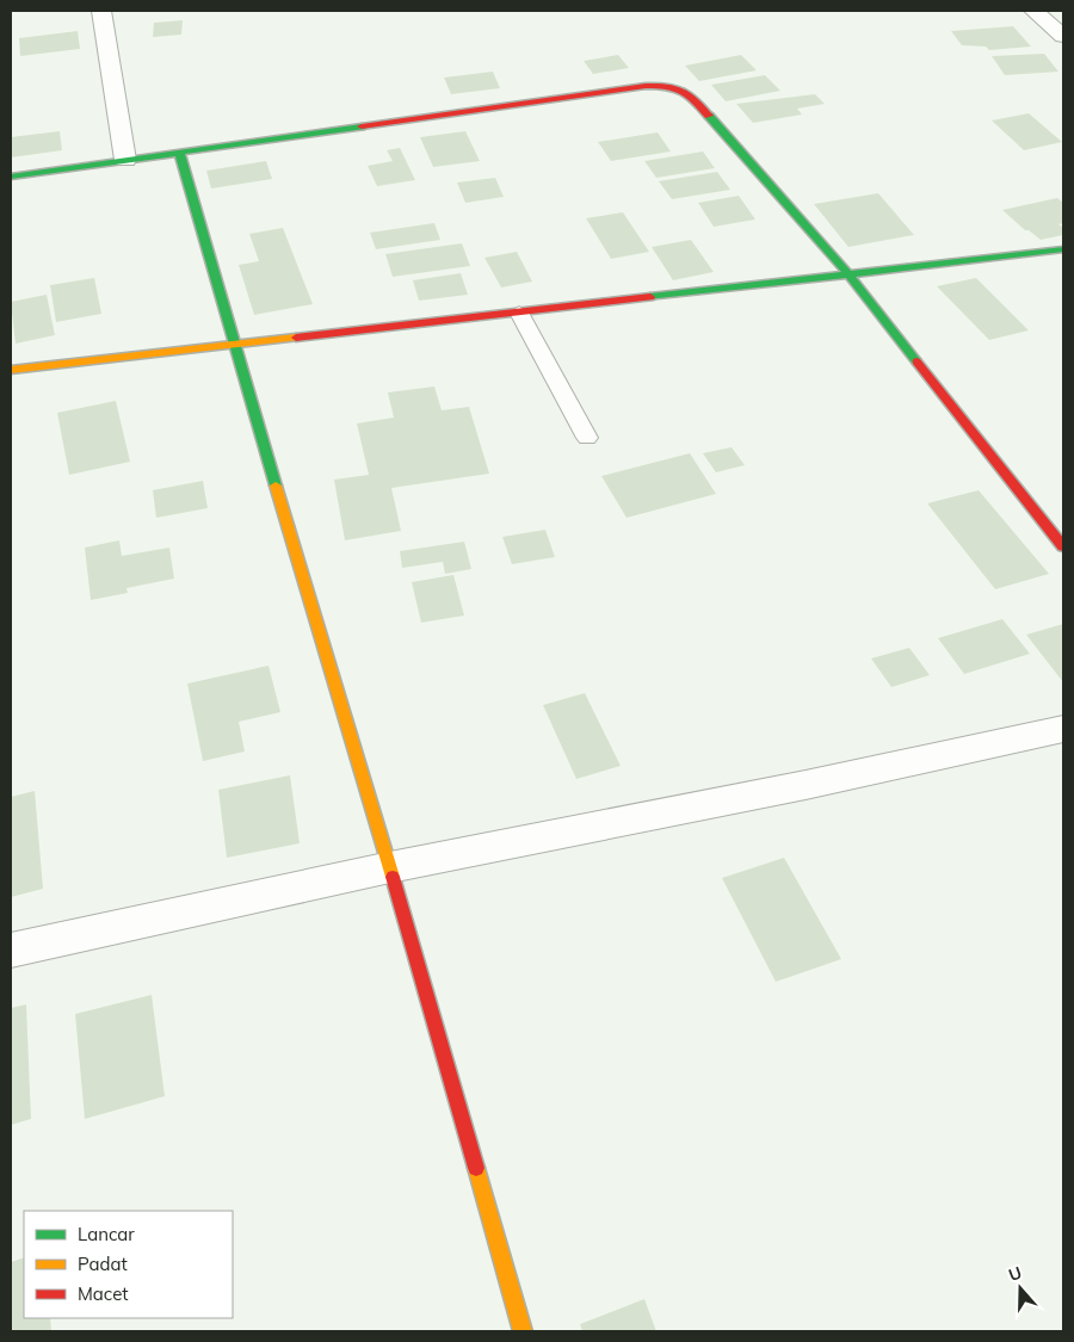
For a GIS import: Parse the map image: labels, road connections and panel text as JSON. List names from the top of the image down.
{
  "legend": ["Lancar", "Padat", "Macet"],
  "north": "top"
}
